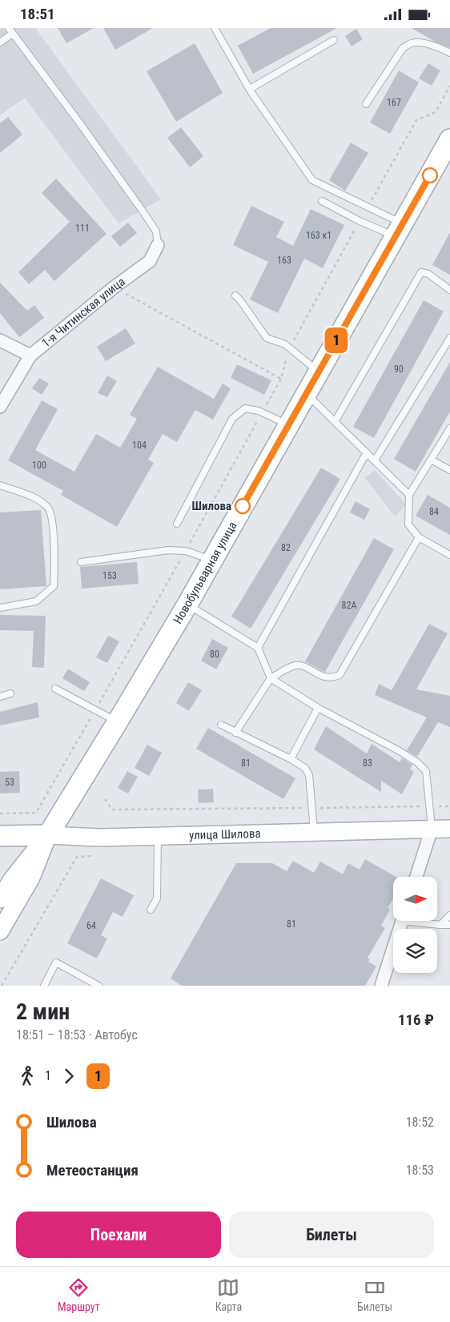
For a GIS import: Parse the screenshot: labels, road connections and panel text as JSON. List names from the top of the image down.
{
  "streets": {
    "main road": ["Новобульварная улица", "улица Шилова"],
    "street": ["1-я Читинская улица"]
  },
  "crossings": [
    ["Новобульварная улица", "улица Шилова"]
  ],
  "places": ["Шилова"],
  "lines": ["bus line 1"],
  "house_numbers": [
    "167",
    "111",
    "163 к1",
    "163",
    "90",
    "104",
    "100",
    "84",
    "82",
    "153",
    "82А",
    "80",
    "81",
    "83",
    "53",
    "81",
    "64"
  ],
  "north": "right",
  "page": {
    "status": "18:51",
    "on_map": "1",
    "heading": ["2 мин", "18:51 – 18:53 · Автобус", "116 ₽"],
    "legs": ["1", "1"],
    "list": [
      {
        "name": "Шилова",
        "value": "18:52"
      },
      {
        "name": "Метеостанция",
        "value": "18:53"
      }
    ],
    "buttons": ["Поехали", "Билеты"],
    "tabs": ["Маршрут", "Карта", "Билеты"]
  }
}
